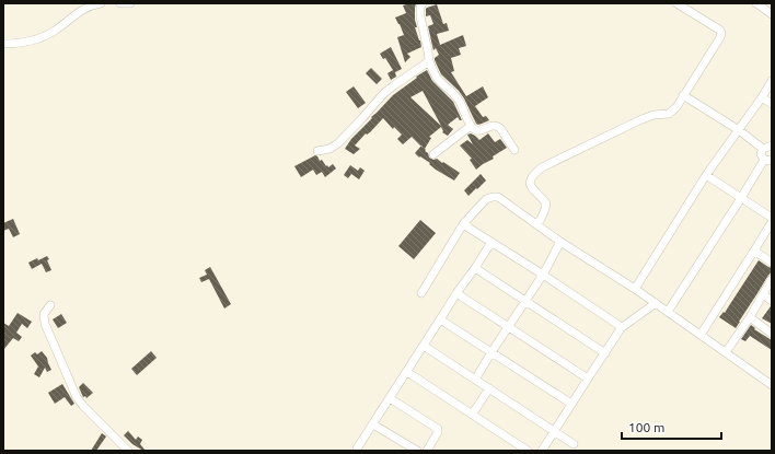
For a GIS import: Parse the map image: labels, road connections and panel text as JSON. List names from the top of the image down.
{
  "scale_bar": "100 m"
}
